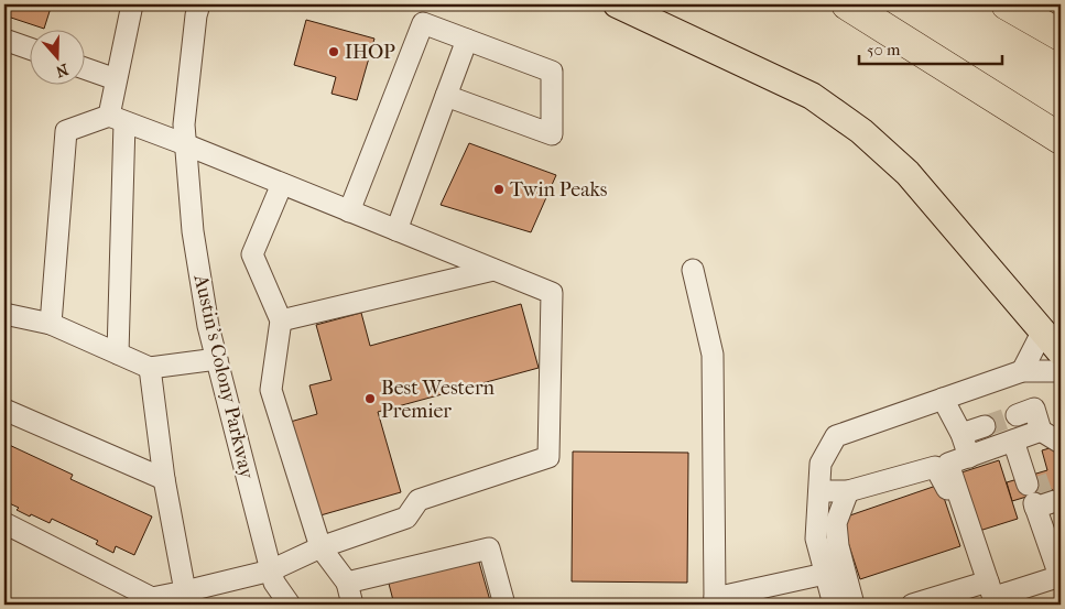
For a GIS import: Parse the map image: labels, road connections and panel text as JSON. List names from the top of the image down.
{
  "streets": {
    "street": ["Austin's Colony Parkway"]
  },
  "places": ["IHOP", "Twin Peaks", "Best Western Premier"],
  "scale_bar": "50 m",
  "north": "bottom"
}
